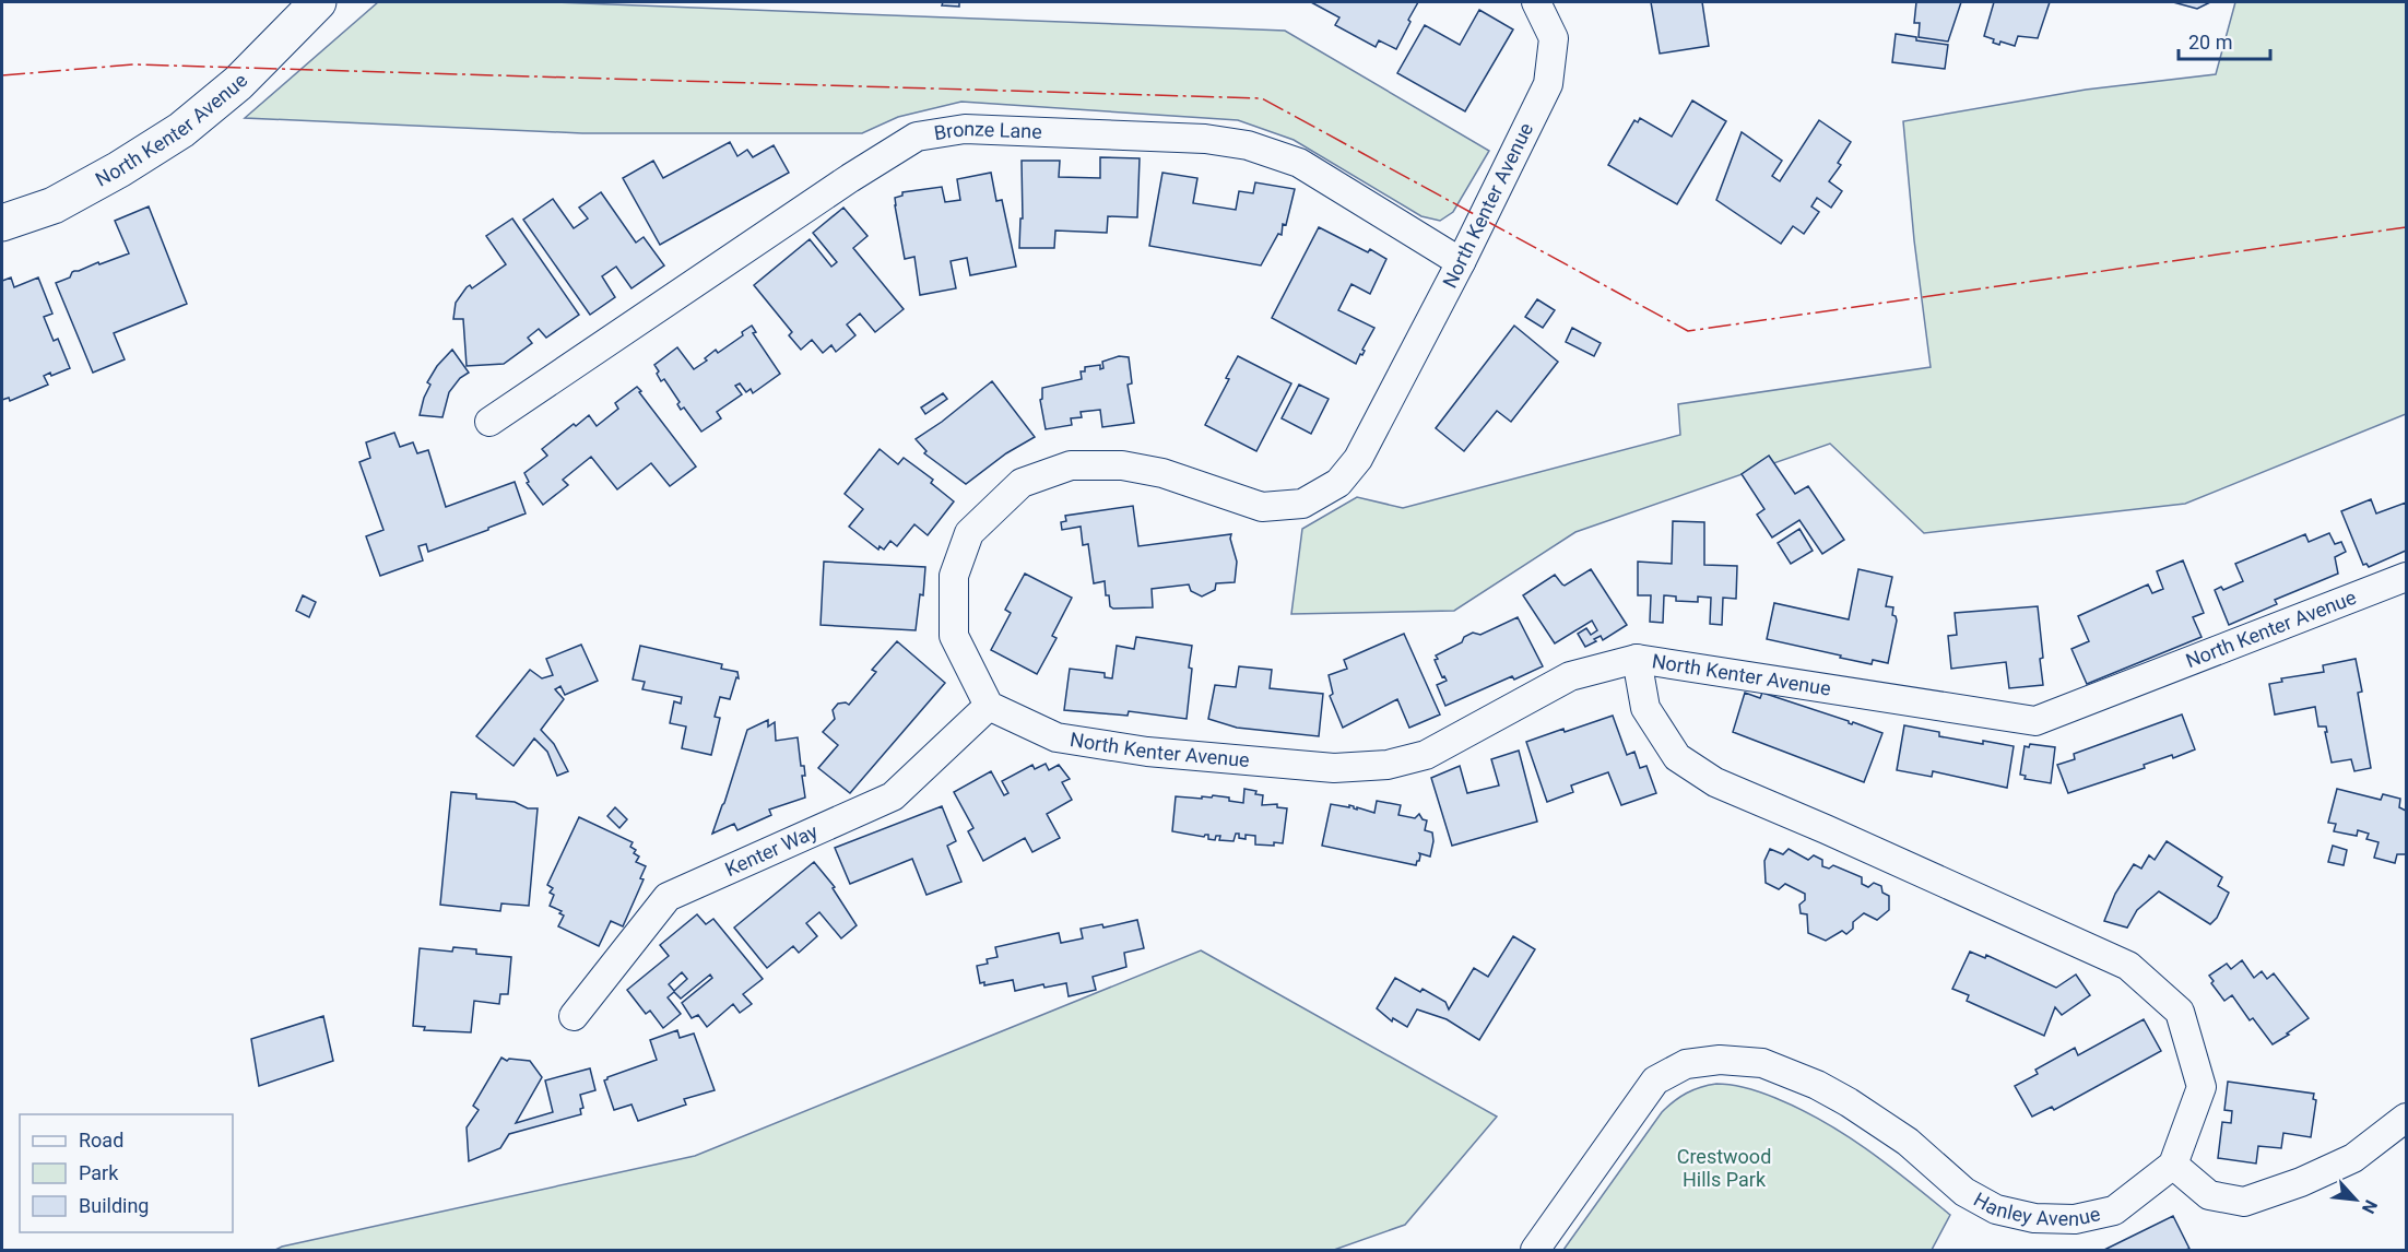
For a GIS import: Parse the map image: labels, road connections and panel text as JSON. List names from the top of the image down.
{
  "streets": {
    "street": [
      "North Kenter Avenue",
      "Bronze Lane",
      "Kenter Way",
      "Hanley Avenue"
    ]
  },
  "crossings": [
    ["North Kenter Avenue", "Bronze Lane"],
    ["North Kenter Avenue", "Kenter Way"]
  ],
  "parks": ["Crestwood Hills Park"],
  "legend": ["Road", "Park", "Building"],
  "scale_bar": "20 m",
  "north": "bottom right"
}
